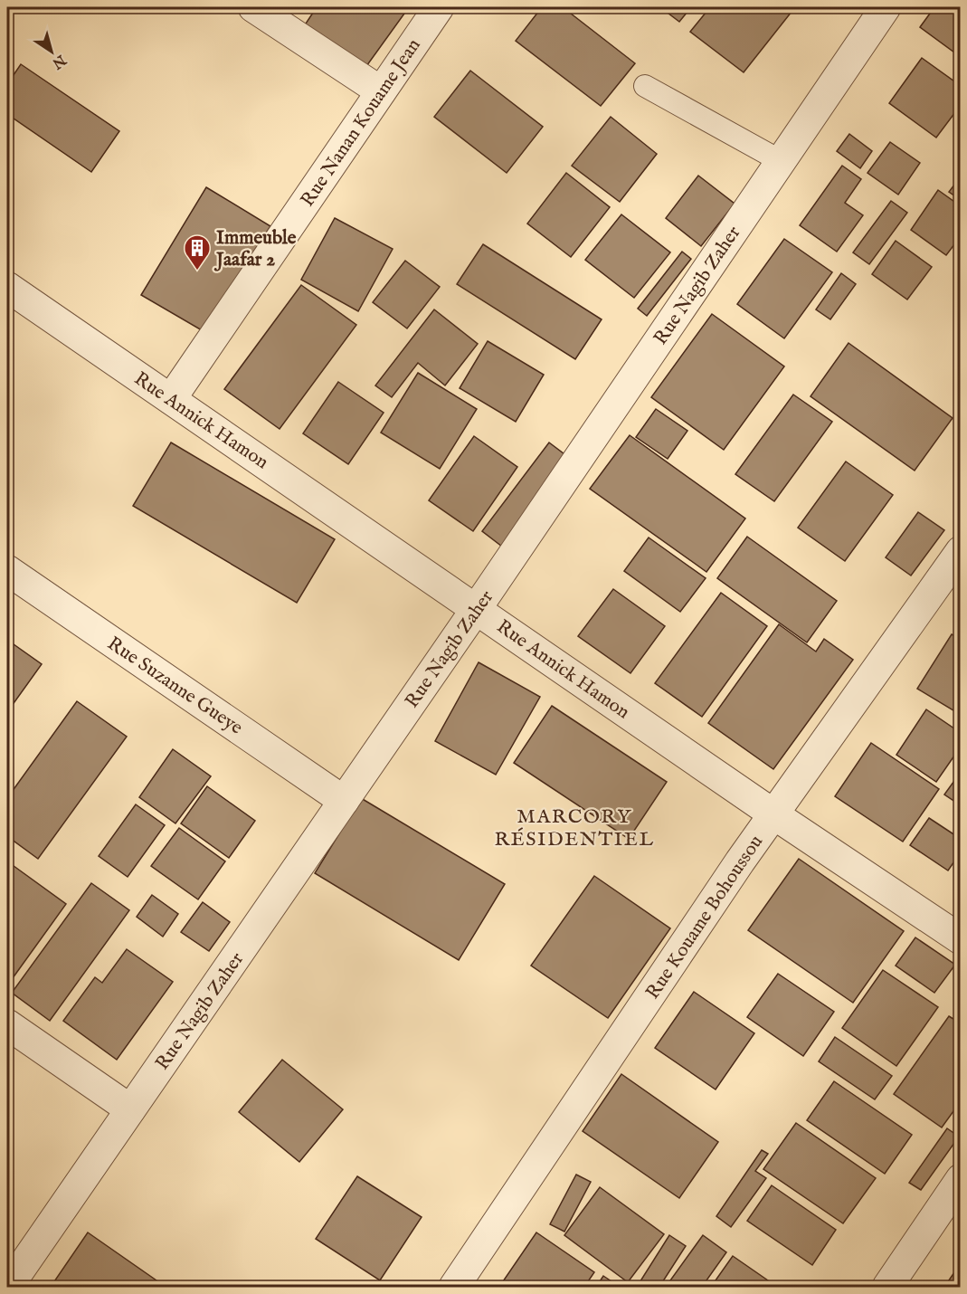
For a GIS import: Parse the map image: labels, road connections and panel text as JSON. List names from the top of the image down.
{
  "streets": {
    "street": [
      "Rue Nanan Kouame Jean",
      "Rue Nagib Zaher",
      "Rue Annick Hamon",
      "Rue Suzanne Gueye",
      "Rue Kouame Bohoussou"
    ]
  },
  "crossings": [
    ["Rue Nanan Kouame Jean", "Rue Annick Hamon"],
    ["Rue Nagib Zaher", "Rue Annick Hamon"],
    ["Rue Nagib Zaher", "Rue Suzanne Gueye"],
    ["Rue Annick Hamon", "Rue Kouame Bohoussou"]
  ],
  "districts": ["MARCORY RÉSIDENTIEL"],
  "places": {
    "building": ["Immeuble Jaafar 2"]
  },
  "north": "bottom right"
}
